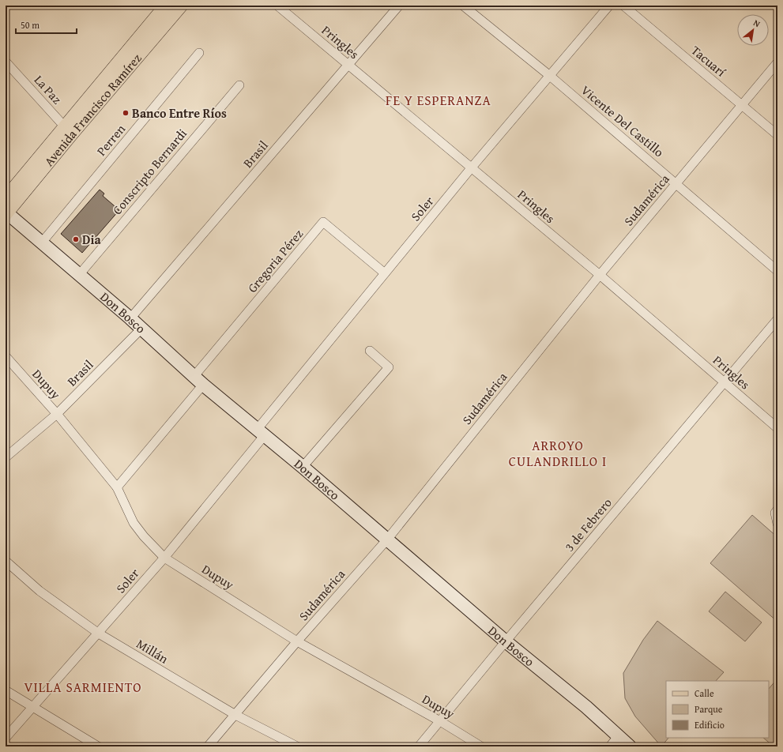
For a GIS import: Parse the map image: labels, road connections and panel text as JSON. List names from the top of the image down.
{
  "streets": {
    "main road": ["Avenida Francisco Ramírez", "Don Bosco"],
    "street": [
      "Pringles",
      "Tacuarí",
      "La Paz",
      "Vicente Del Castillo",
      "Perren",
      "Brasil",
      "Conscripto Bernardi",
      "Sudamérica",
      "Soler",
      "Gregoria Pérez",
      "Dupuy",
      "3 de Febrero",
      "Millán"
    ]
  },
  "crossings": [
    ["Pringles", "Brasil"],
    ["Pringles", "Sudamérica"],
    ["Pringles", "Soler"],
    ["Pringles", "3 de Febrero"],
    ["Tacuarí", "Sudamérica"],
    ["La Paz", "Avenida Francisco Ramírez"],
    ["Avenida Francisco Ramírez", "Don Bosco"],
    ["Vicente Del Castillo", "Sudamérica"],
    ["Vicente Del Castillo", "Soler"],
    ["Perren", "Don Bosco"],
    ["Brasil", "Don Bosco"],
    ["Brasil", "Dupuy"],
    ["Conscripto Bernardi", "Don Bosco"],
    ["Sudamérica", "Don Bosco"],
    ["Sudamérica", "Dupuy"],
    ["Sudamérica", "Millán"],
    ["Soler", "Gregoria Pérez"],
    ["Soler", "Don Bosco"],
    ["Soler", "Dupuy"],
    ["Soler", "Millán"],
    ["Gregoria Pérez", "Don Bosco"],
    ["Don Bosco", "3 de Febrero"],
    ["Dupuy", "3 de Febrero"]
  ],
  "districts": ["FE Y ESPERANZA", "ARROYO CULANDRILLO I", "VILLA SARMIENTO"],
  "places": ["Banco Entre Ríos", "Dia"],
  "legend": ["Calle", "Parque", "Edificio"],
  "scale_bar": "50 m",
  "north": "top right"
}
